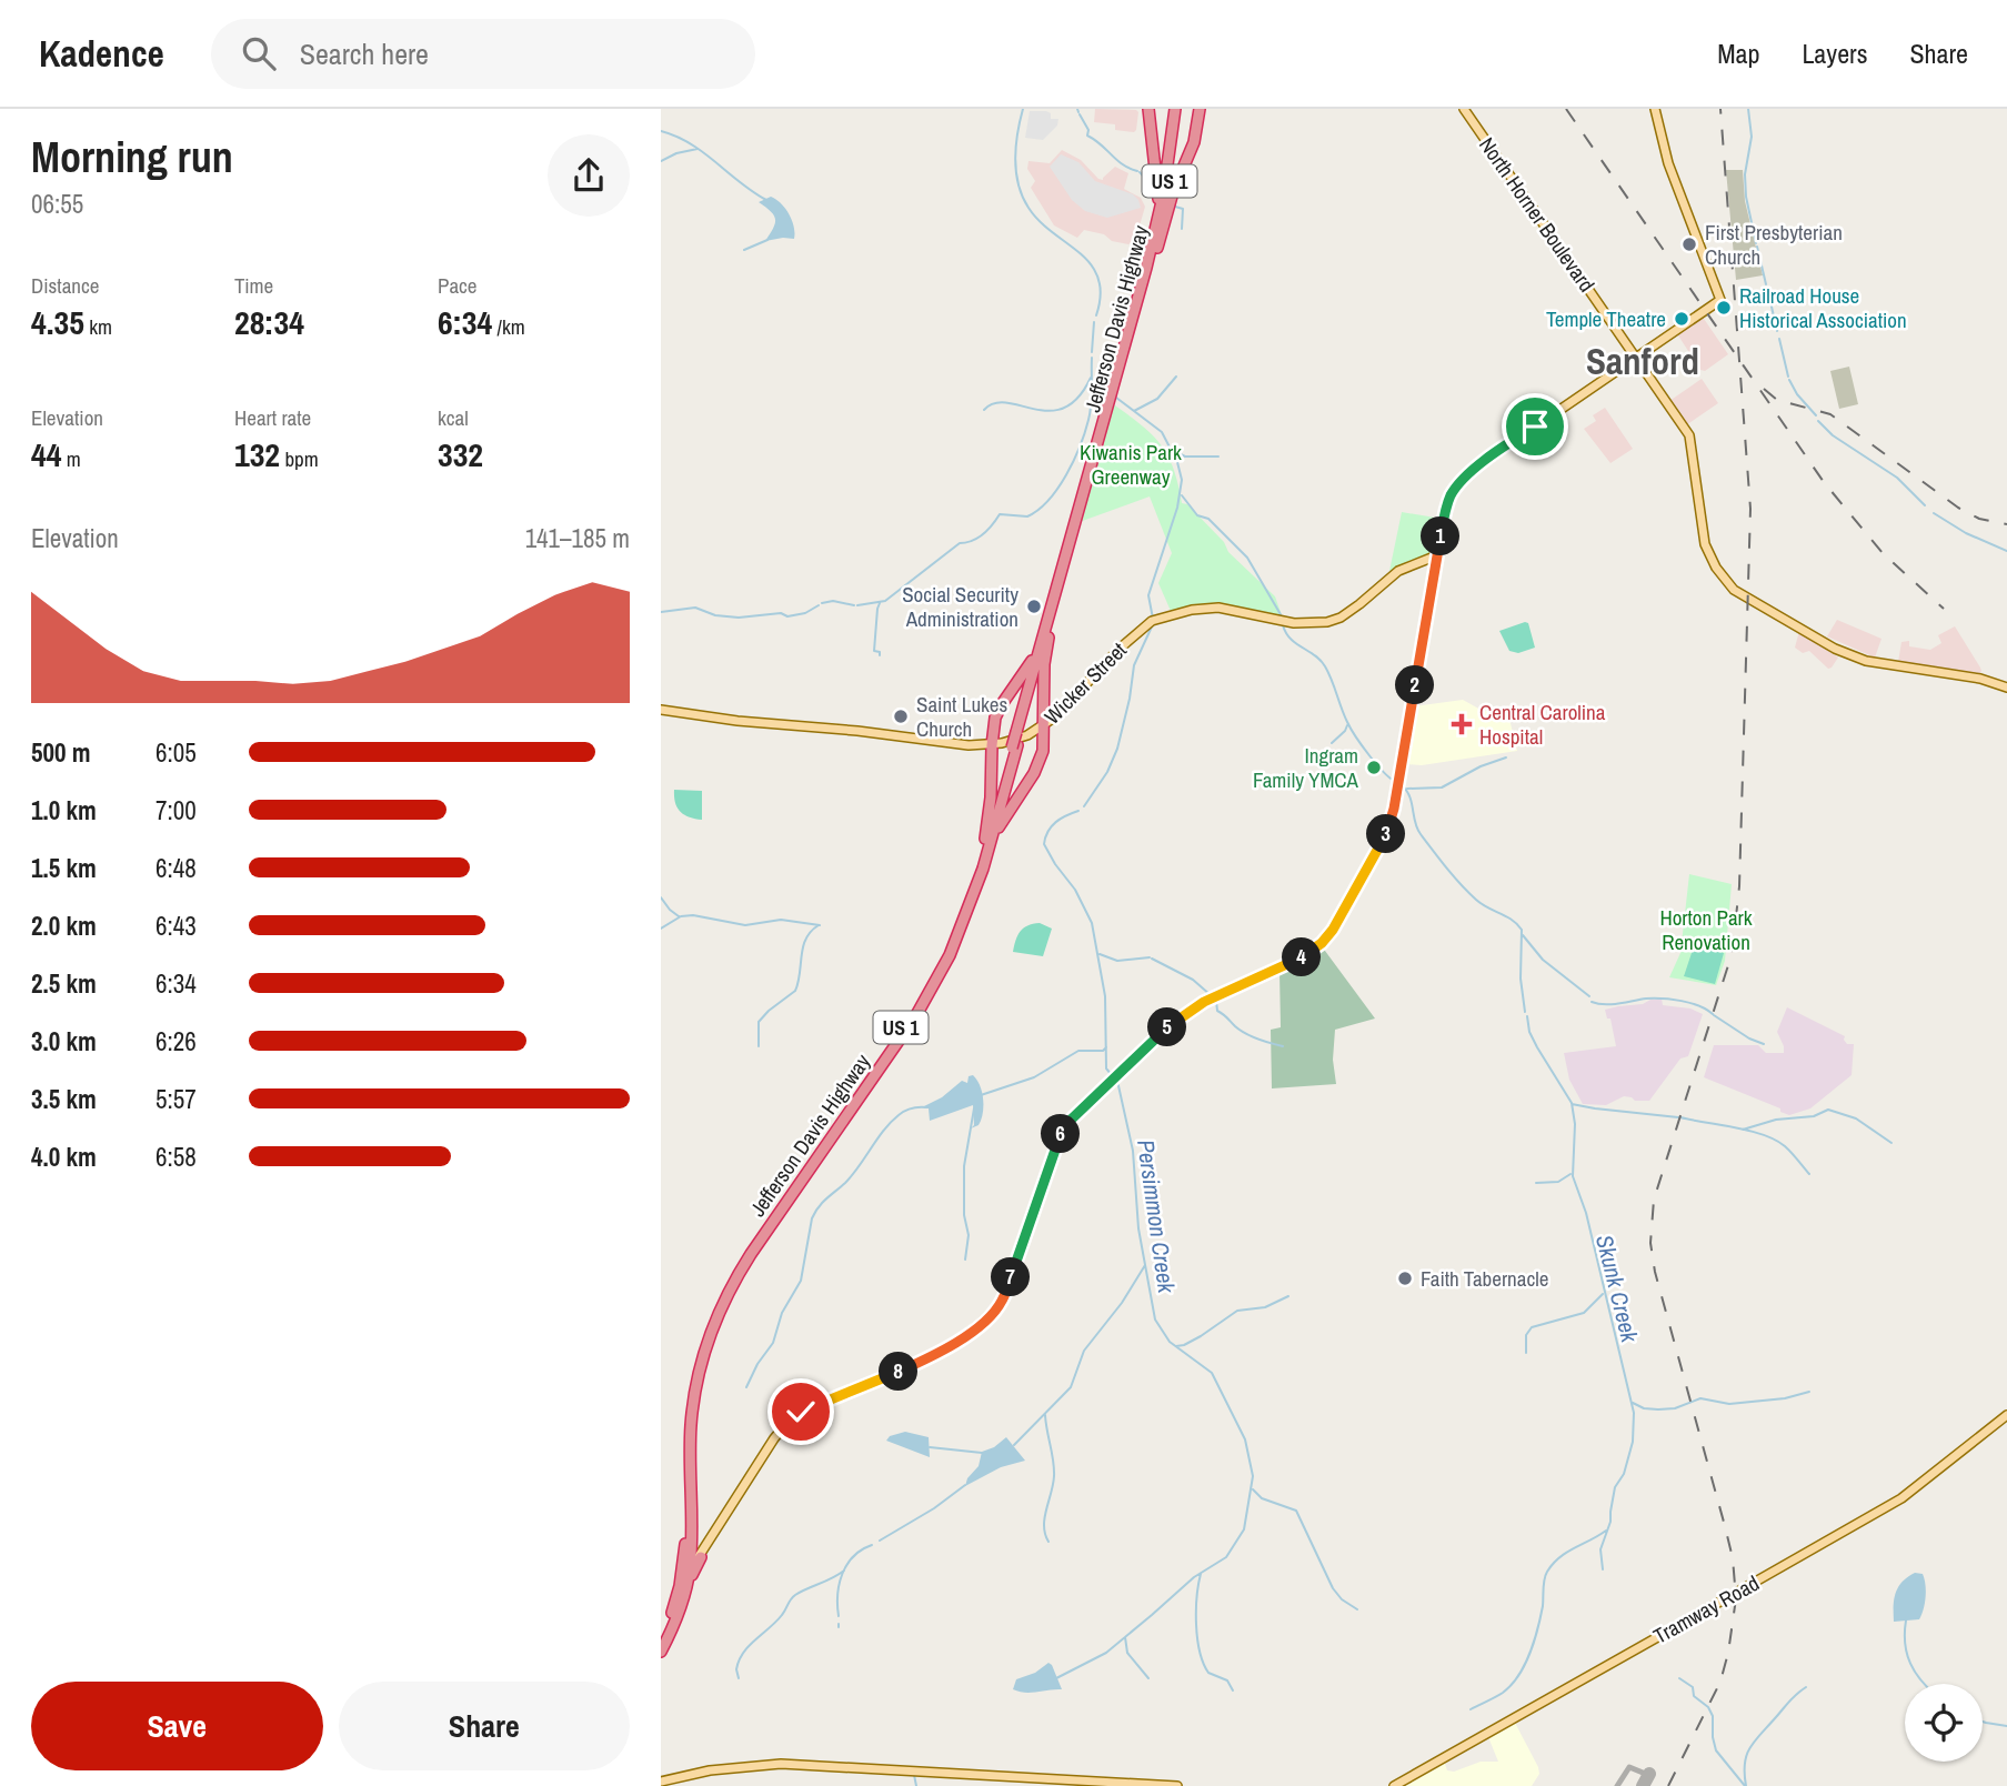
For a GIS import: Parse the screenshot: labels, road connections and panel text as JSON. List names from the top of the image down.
{
  "streets": {
    "highway": ["US 1", "Jefferson Davis Highway"],
    "main road": ["North Horner Boulevard", "Wicker Street", "Tramway Road"]
  },
  "districts": ["Sanford"],
  "water": ["Persimmon Creek", "Skunk Creek"],
  "parks": ["Kiwanis Park Greenway", "Horton Park Renovation"],
  "places": {
    "other": [
      "First Presbyterian Church",
      "Railroad House Historical Association",
      "Temple Theatre",
      "Social Security Administration",
      "Saint Lukes Church",
      "Ingram Family YMCA",
      "Faith Tabernacle"
    ],
    "health": ["Central Carolina Hospital"]
  },
  "page": {
    "header": "Kadence",
    "search": "Search here",
    "nav": ["Map", "Layers", "Share"],
    "heading": ["Morning run", "06:55"],
    "stats": [
      ["Distance", "4.35 km"],
      ["Time", "28:34"],
      ["Pace", "6:34 /km"],
      ["Elevation", "44 m"],
      ["Heart rate", "132 bpm"],
      ["kcal", "332"]
    ],
    "chart": ["Elevation", "141–185 m"],
    "pins": [
      "1",
      "2",
      "3",
      "4",
      "5",
      "6",
      "7",
      "8"
    ],
    "list": [
      {
        "name": "500 m",
        "note": "6:05"
      },
      {
        "name": "1.0 km",
        "note": "7:00"
      },
      {
        "name": "1.5 km",
        "note": "6:48"
      },
      {
        "name": "2.0 km",
        "note": "6:43"
      },
      {
        "name": "2.5 km",
        "note": "6:34"
      },
      {
        "name": "3.0 km",
        "note": "6:26"
      },
      {
        "name": "3.5 km",
        "note": "5:57"
      },
      {
        "name": "4.0 km",
        "note": "6:58"
      }
    ],
    "buttons": ["Save", "Share"]
  }
}
